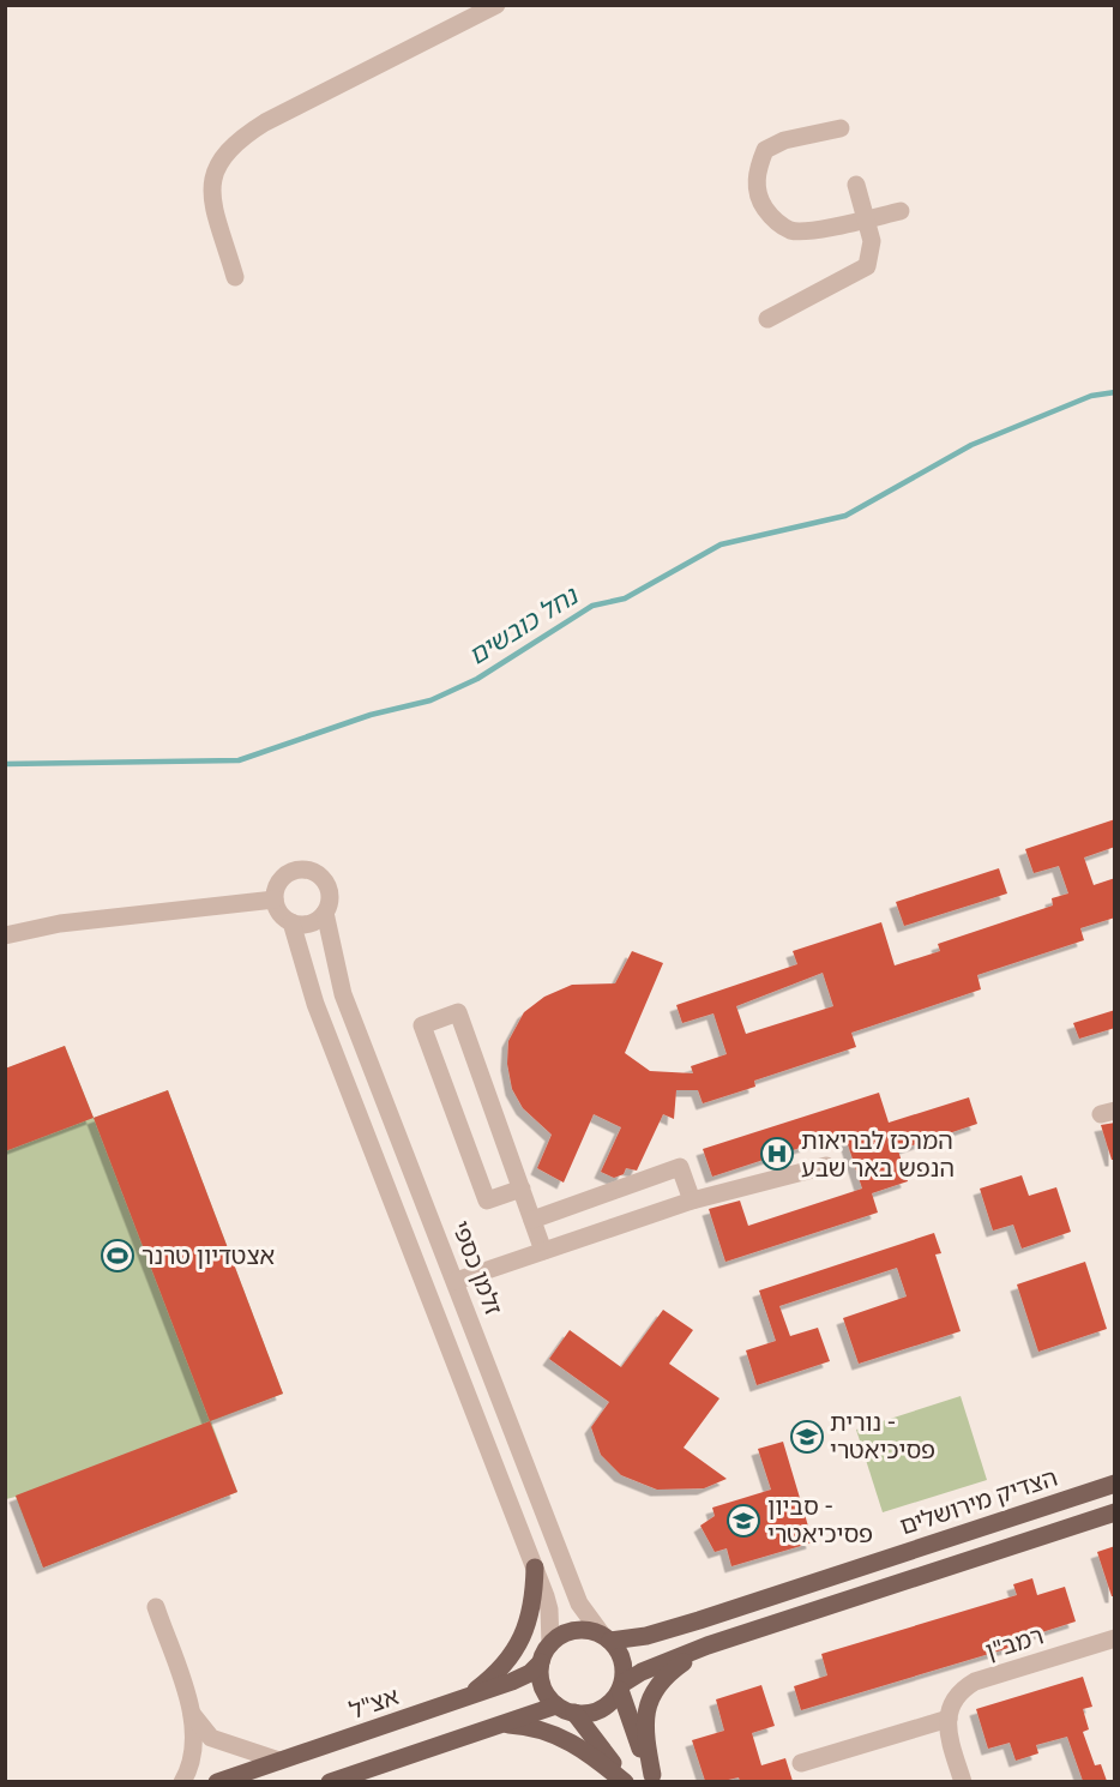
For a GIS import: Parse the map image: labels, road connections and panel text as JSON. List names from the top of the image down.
{
  "streets": {
    "main road": ["הצדיק מירושלים", "אצ\"ל"],
    "street": ["זלמן כספי", "רמב\"ן"]
  },
  "crossings": [
    ["זלמן כספי", "הצדיק מירושלים"],
    ["זלמן כספי", "אצ\"ל"],
    ["הצדיק מירושלים", "אצ\"ל"]
  ],
  "water": ["נחל כובשים"],
  "places": {
    "hospital": ["המרכז לבריאות הנפש באר שבע"],
    "sports": ["אצטדיון טרנר"],
    "school or university": ["נורית - פסיכיאטרי", "סביון - פסיכיאטרי"]
  }
}
